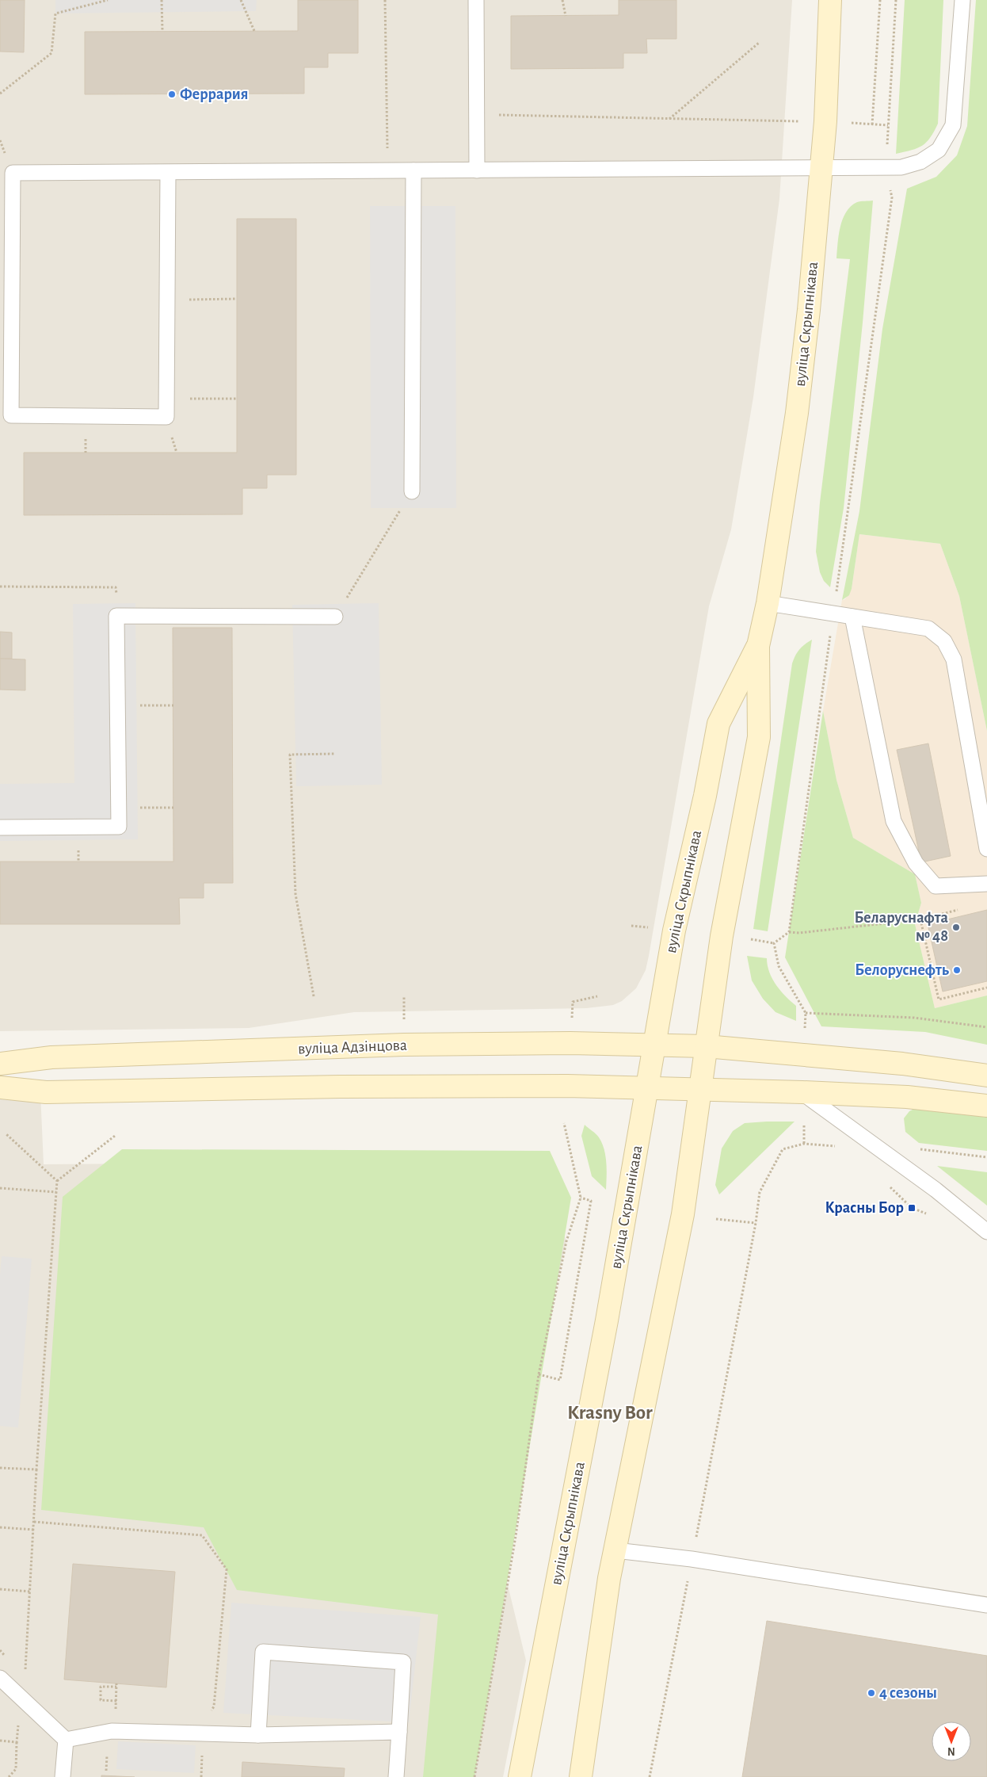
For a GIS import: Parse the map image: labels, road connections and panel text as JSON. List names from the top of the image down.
{
  "streets": {
    "main road": ["вуліца Скрыпнікава", "вуліца Адзінцова"]
  },
  "crossings": [
    ["вуліца Скрыпнікава", "вуліца Адзінцова"]
  ],
  "districts": ["Krasny Bor"],
  "places": {
    "other": [
      "Феррария",
      "Беларуснафта № 48",
      "Белоруснефть",
      "4 сезоны"
    ],
    "transit": ["Красны Бор"]
  },
  "north": "bottom"
}
